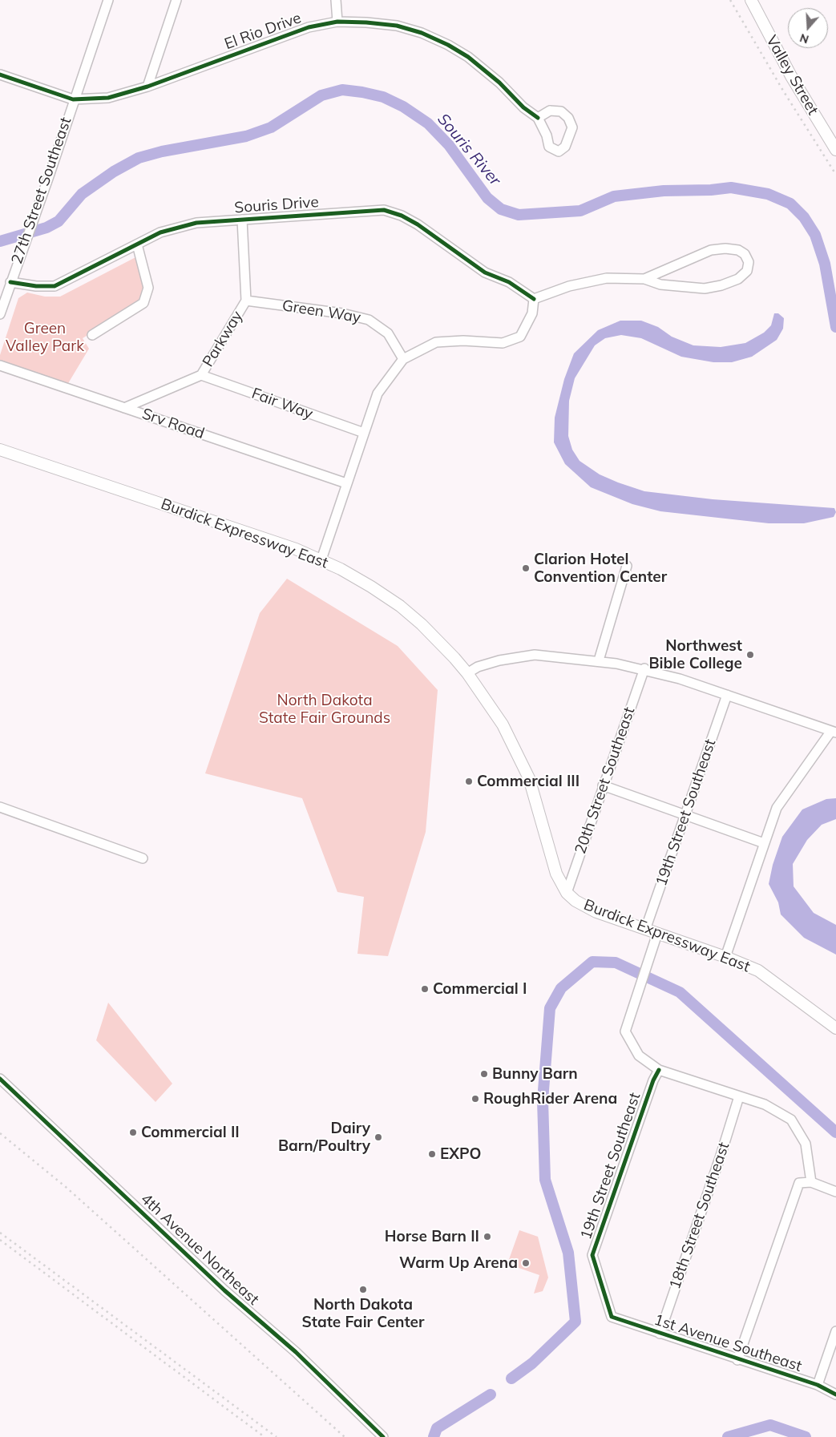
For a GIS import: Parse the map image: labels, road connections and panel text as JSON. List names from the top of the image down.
{
  "streets": {
    "main road": ["Valley Street", "Burdick Expressway East"],
    "street": [
      "El Rio Drive",
      "27th Street Southeast",
      "Souris Drive",
      "Green Way",
      "Parkway",
      "Fair Way",
      "Srv Road",
      "20th Street Southeast",
      "19th Street Southeast",
      "18th Street Southeast",
      "4th Avenue Northeast",
      "1st Avenue Southeast"
    ]
  },
  "crossings": [
    ["El Rio Drive", "27th Street Southeast"],
    ["27th Street Southeast", "Souris Drive"],
    ["Souris Drive", "Parkway"],
    ["Green Way", "Parkway"],
    ["Parkway", "Fair Way"],
    ["Parkway", "Srv Road"],
    ["Burdick Expressway East", "20th Street Southeast"],
    ["Burdick Expressway East", "19th Street Southeast"],
    ["19th Street Southeast", "1st Avenue Southeast"],
    ["18th Street Southeast", "1st Avenue Southeast"]
  ],
  "water": ["Souris River"],
  "parks": ["Green Valley Park", "North Dakota State Fair Grounds"],
  "places": [
    "Clarion Hotel Convention Center",
    "Northwest Bible College",
    "Commercial III",
    "Commercial I",
    "Bunny Barn",
    "RoughRider Arena",
    "Commercial II",
    "Dairy Barn/Poultry",
    "EXPO",
    "Horse Barn II",
    "Warm Up Arena",
    "North Dakota State Fair Center"
  ],
  "north": "bottom"
}
